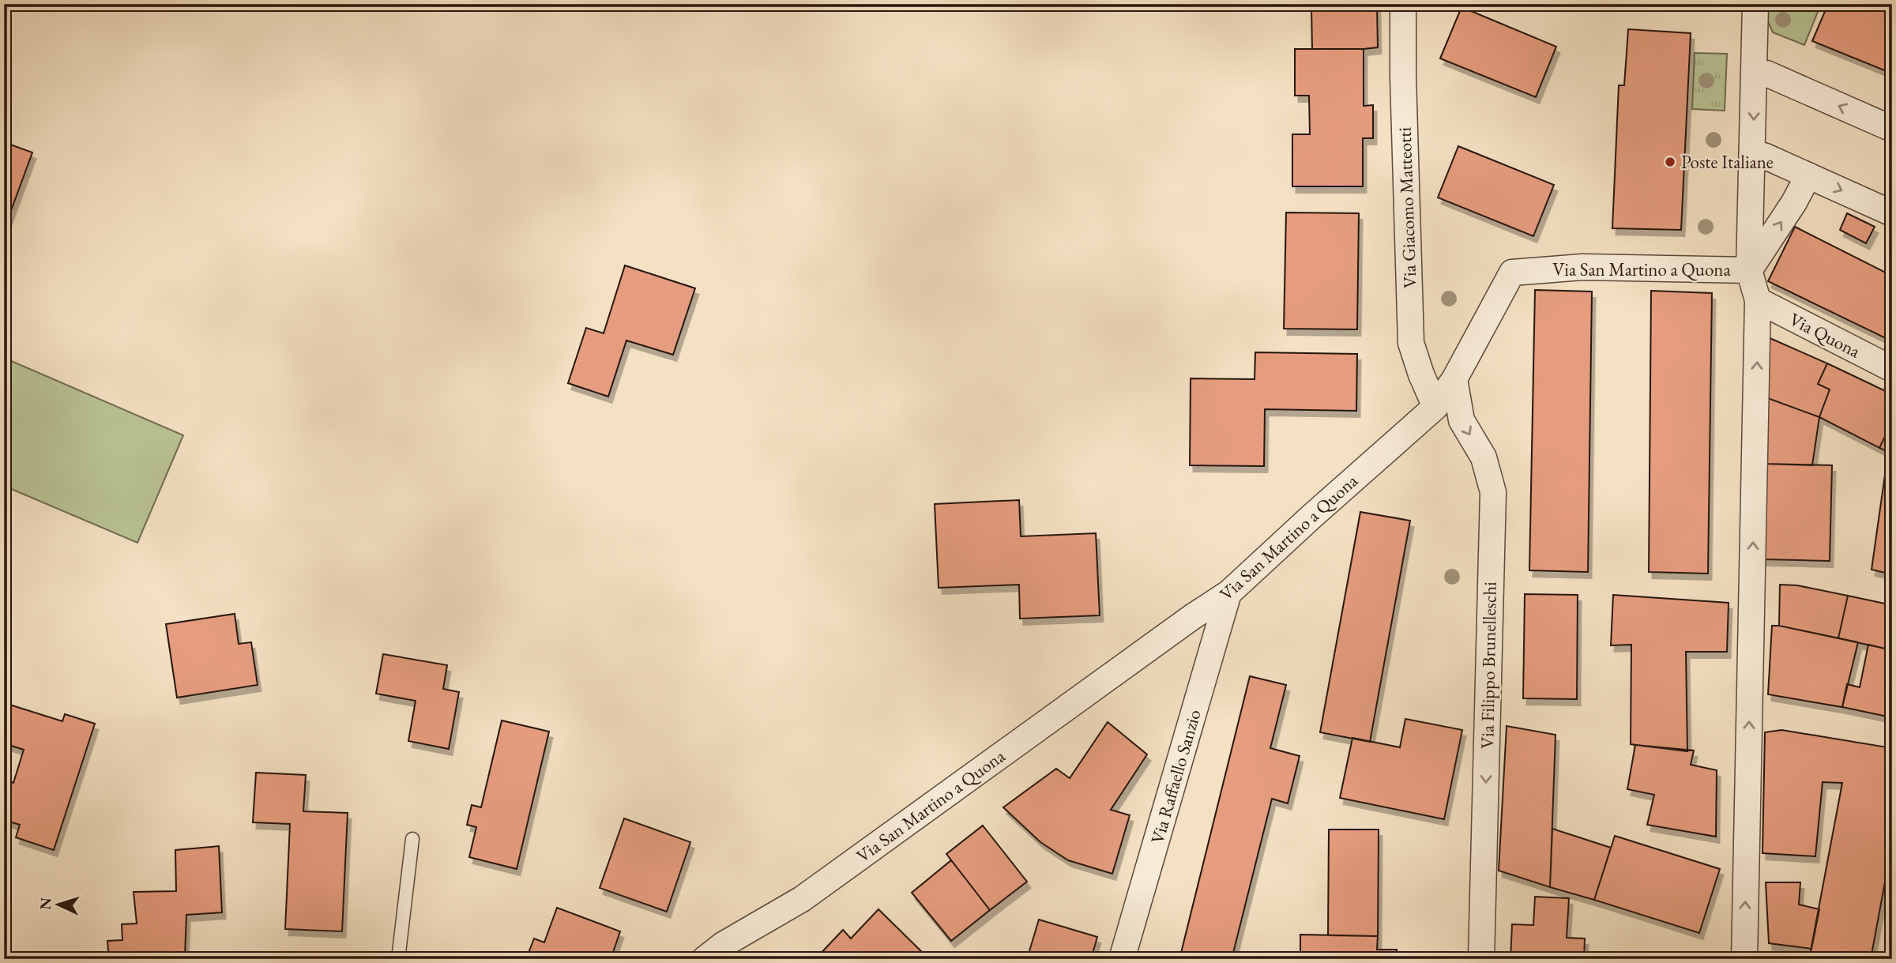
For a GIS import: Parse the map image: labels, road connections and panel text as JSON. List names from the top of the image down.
{
  "streets": {
    "street": [
      "Via Giacomo Matteotti",
      "Via San Martino a Quona",
      "Via Quona",
      "Via Filippo Brunelleschi",
      "Via Raffaello Sanzio"
    ]
  },
  "crossings": [
    ["Via Giacomo Matteotti", "Via San Martino a Quona"],
    ["Via San Martino a Quona", "Via Filippo Brunelleschi"],
    ["Via San Martino a Quona", "Via Raffaello Sanzio"]
  ],
  "one_way": ["Via Filippo Brunelleschi"],
  "places": ["Poste Italiane"],
  "north": "left"
}
